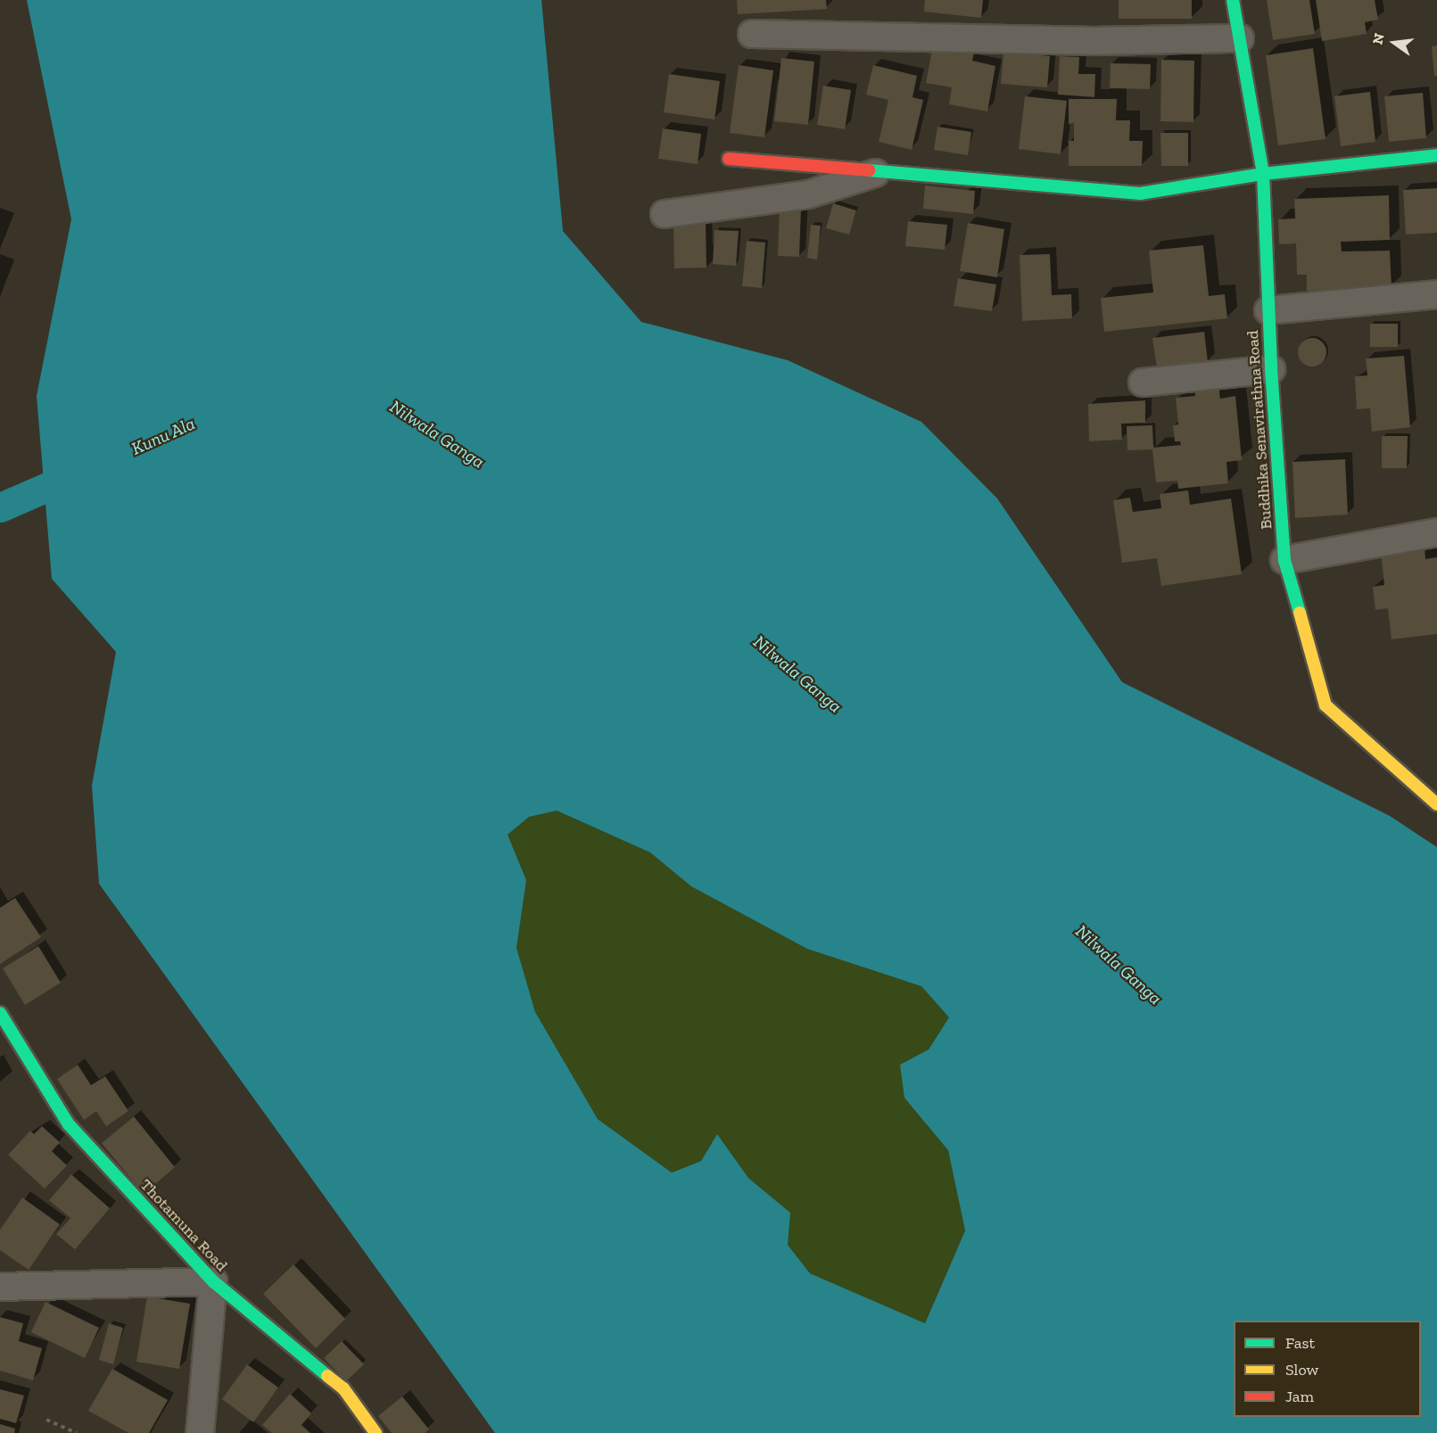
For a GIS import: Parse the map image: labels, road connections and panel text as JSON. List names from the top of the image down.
{
  "streets": {
    "street": ["Buddhika Senavirathna Road", "Thotamuna Road"]
  },
  "water": ["Nilwala Ganga", "Kunu Ala"],
  "legend": ["Fast", "Slow", "Jam"],
  "north": "left"
}
